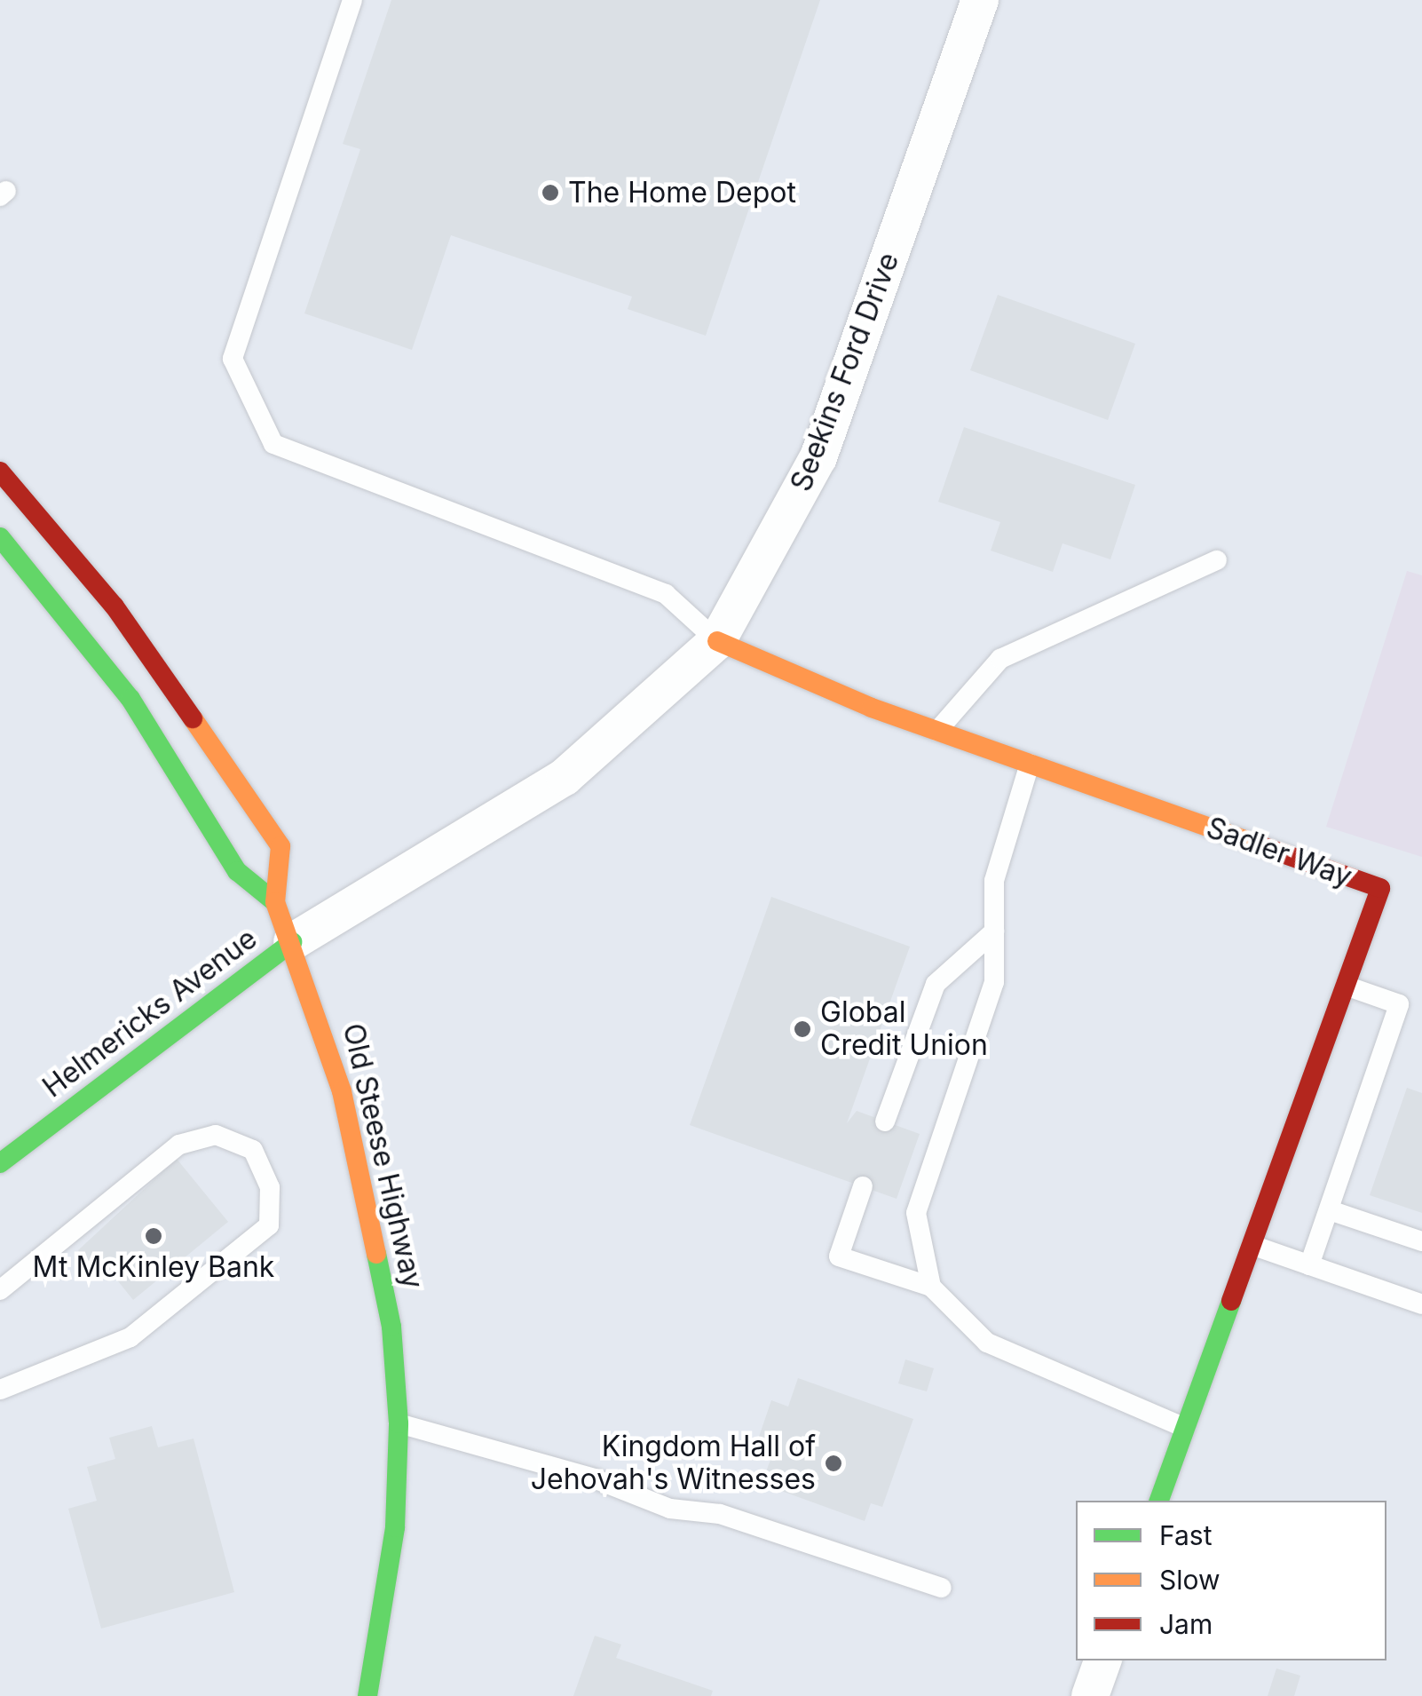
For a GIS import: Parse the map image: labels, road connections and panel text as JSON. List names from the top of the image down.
{
  "streets": {
    "main road": ["Sadler Way", "Helmericks Avenue", "Old Steese Highway"],
    "street": ["Seekins Ford Drive"]
  },
  "crossings": [
    ["Seekins Ford Drive", "Sadler Way"],
    ["Seekins Ford Drive", "Helmericks Avenue"],
    ["Seekins Ford Drive", "Old Steese Highway"],
    ["Helmericks Avenue", "Old Steese Highway"]
  ],
  "places": [
    "The Home Depot",
    "Global Credit Union",
    "Mt McKinley Bank",
    "Kingdom Hall of Jehovah's Witnesses"
  ],
  "legend": ["Fast", "Slow", "Jam"]
}
